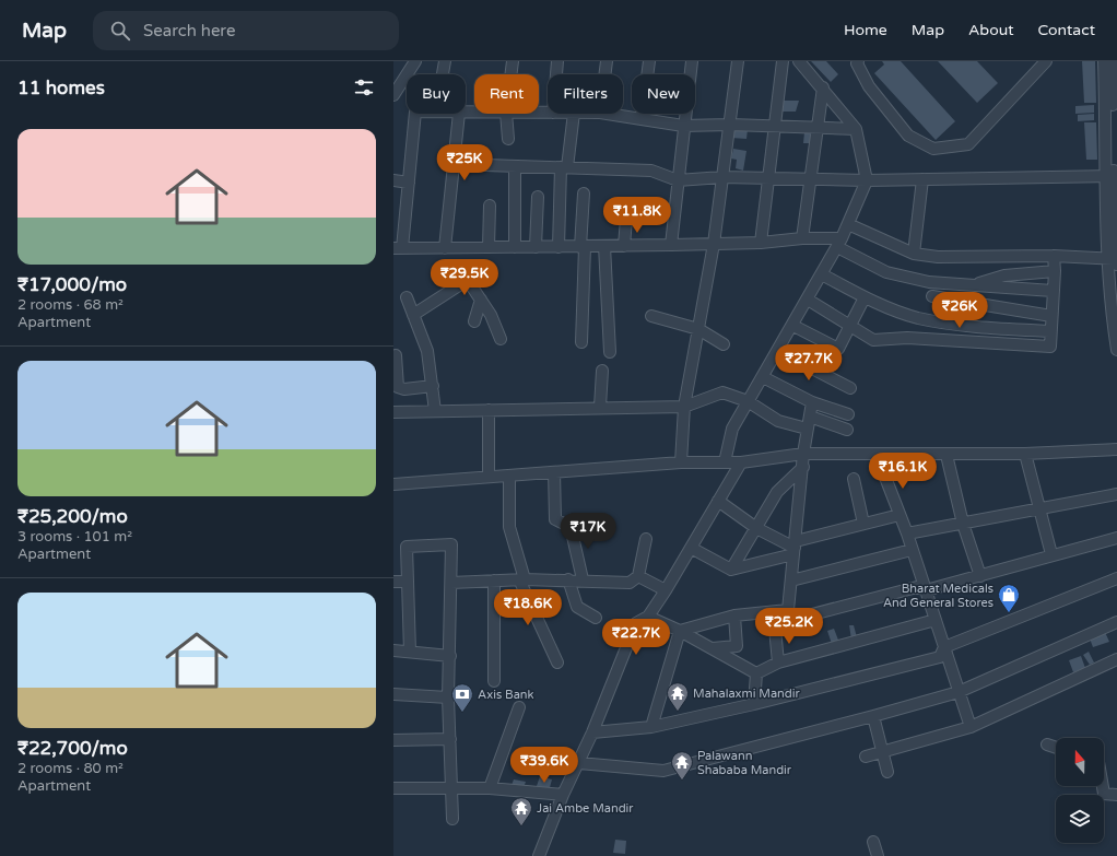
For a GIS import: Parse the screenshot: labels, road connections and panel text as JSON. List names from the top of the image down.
{
  "places": {
    "shop": ["Bharat Medicals And General Stores"],
    "temple": ["Mahalaxmi Mandir", "Palawann Shababa Mandir", "Jai Ambe Mandir"],
    "bank": ["Axis Bank"]
  },
  "north": "top",
  "page": {
    "header": "Map",
    "search": "Search here",
    "nav": [
      "Home",
      "Map",
      "About",
      "Contact"
    ],
    "heading": "11 homes",
    "chip": [
      "Buy",
      "Rent",
      "Filters",
      "New"
    ],
    "list": [
      {
        "name": "₹17,000/mo",
        "note": "2 rooms · 68 m² · Apartment"
      },
      {
        "name": "₹25,200/mo",
        "note": "3 rooms · 101 m² · Apartment"
      },
      {
        "name": "₹22,700/mo",
        "note": "2 rooms · 80 m² · Apartment"
      }
    ],
    "price": [
      "₹25K",
      "₹11.8K",
      "₹29.5K",
      "₹26K",
      "₹27.7K",
      "₹16.1K",
      "₹17K",
      "₹18.6K",
      "₹25.2K",
      "₹22.7K",
      "₹39.6K"
    ]
  }
}
